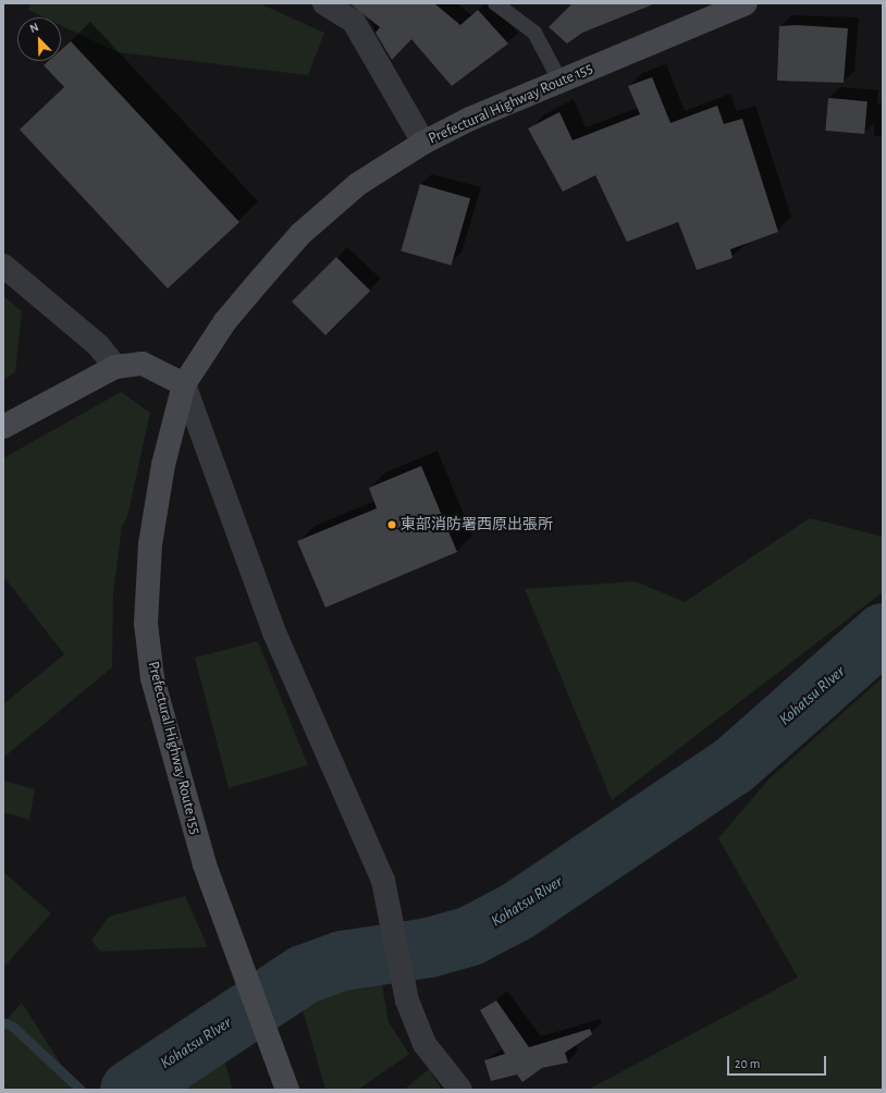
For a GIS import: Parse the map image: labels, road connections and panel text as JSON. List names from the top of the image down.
{
  "streets": {
    "main road": ["Prefectural Highway Route 155"]
  },
  "water": ["Kohatsu RIver"],
  "places": ["東部消防署西原出張所"],
  "scale_bar": "20 m",
  "north": "top left"
}
